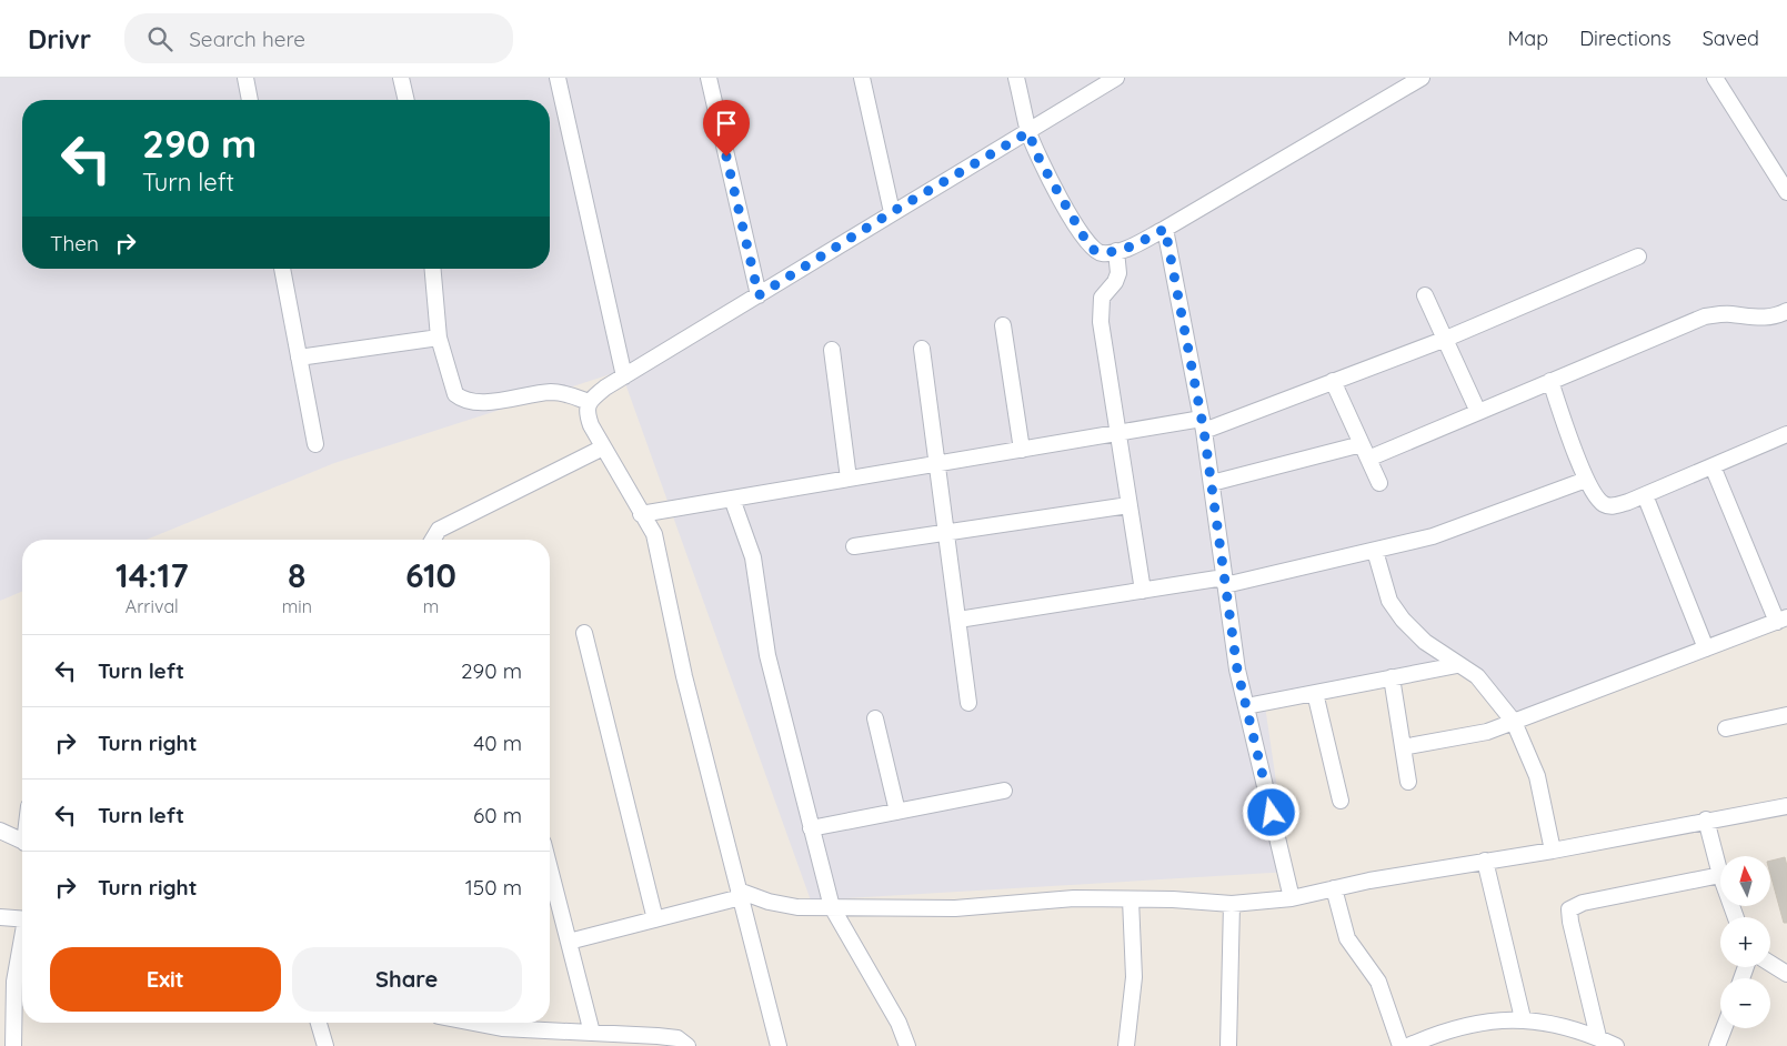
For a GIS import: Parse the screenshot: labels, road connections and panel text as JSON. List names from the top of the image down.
{
  "north": "top",
  "page": {
    "header": "Drivr",
    "search": "Search here",
    "nav": ["Map", "Directions", "Saved"],
    "turn": ["290 m", "Turn left"],
    "then": "Then",
    "eta": [
      "14:17",
      "Arrival",
      "8",
      "min",
      "610",
      "m"
    ],
    "list": [
      {
        "name": "Turn left",
        "value": "290 m"
      },
      {
        "name": "Turn right",
        "value": "40 m"
      },
      {
        "name": "Turn left",
        "value": "60 m"
      },
      {
        "name": "Turn right",
        "value": "150 m"
      }
    ],
    "map_buttons": ["+", "−"],
    "buttons": ["Exit", "Share"]
  }
}
